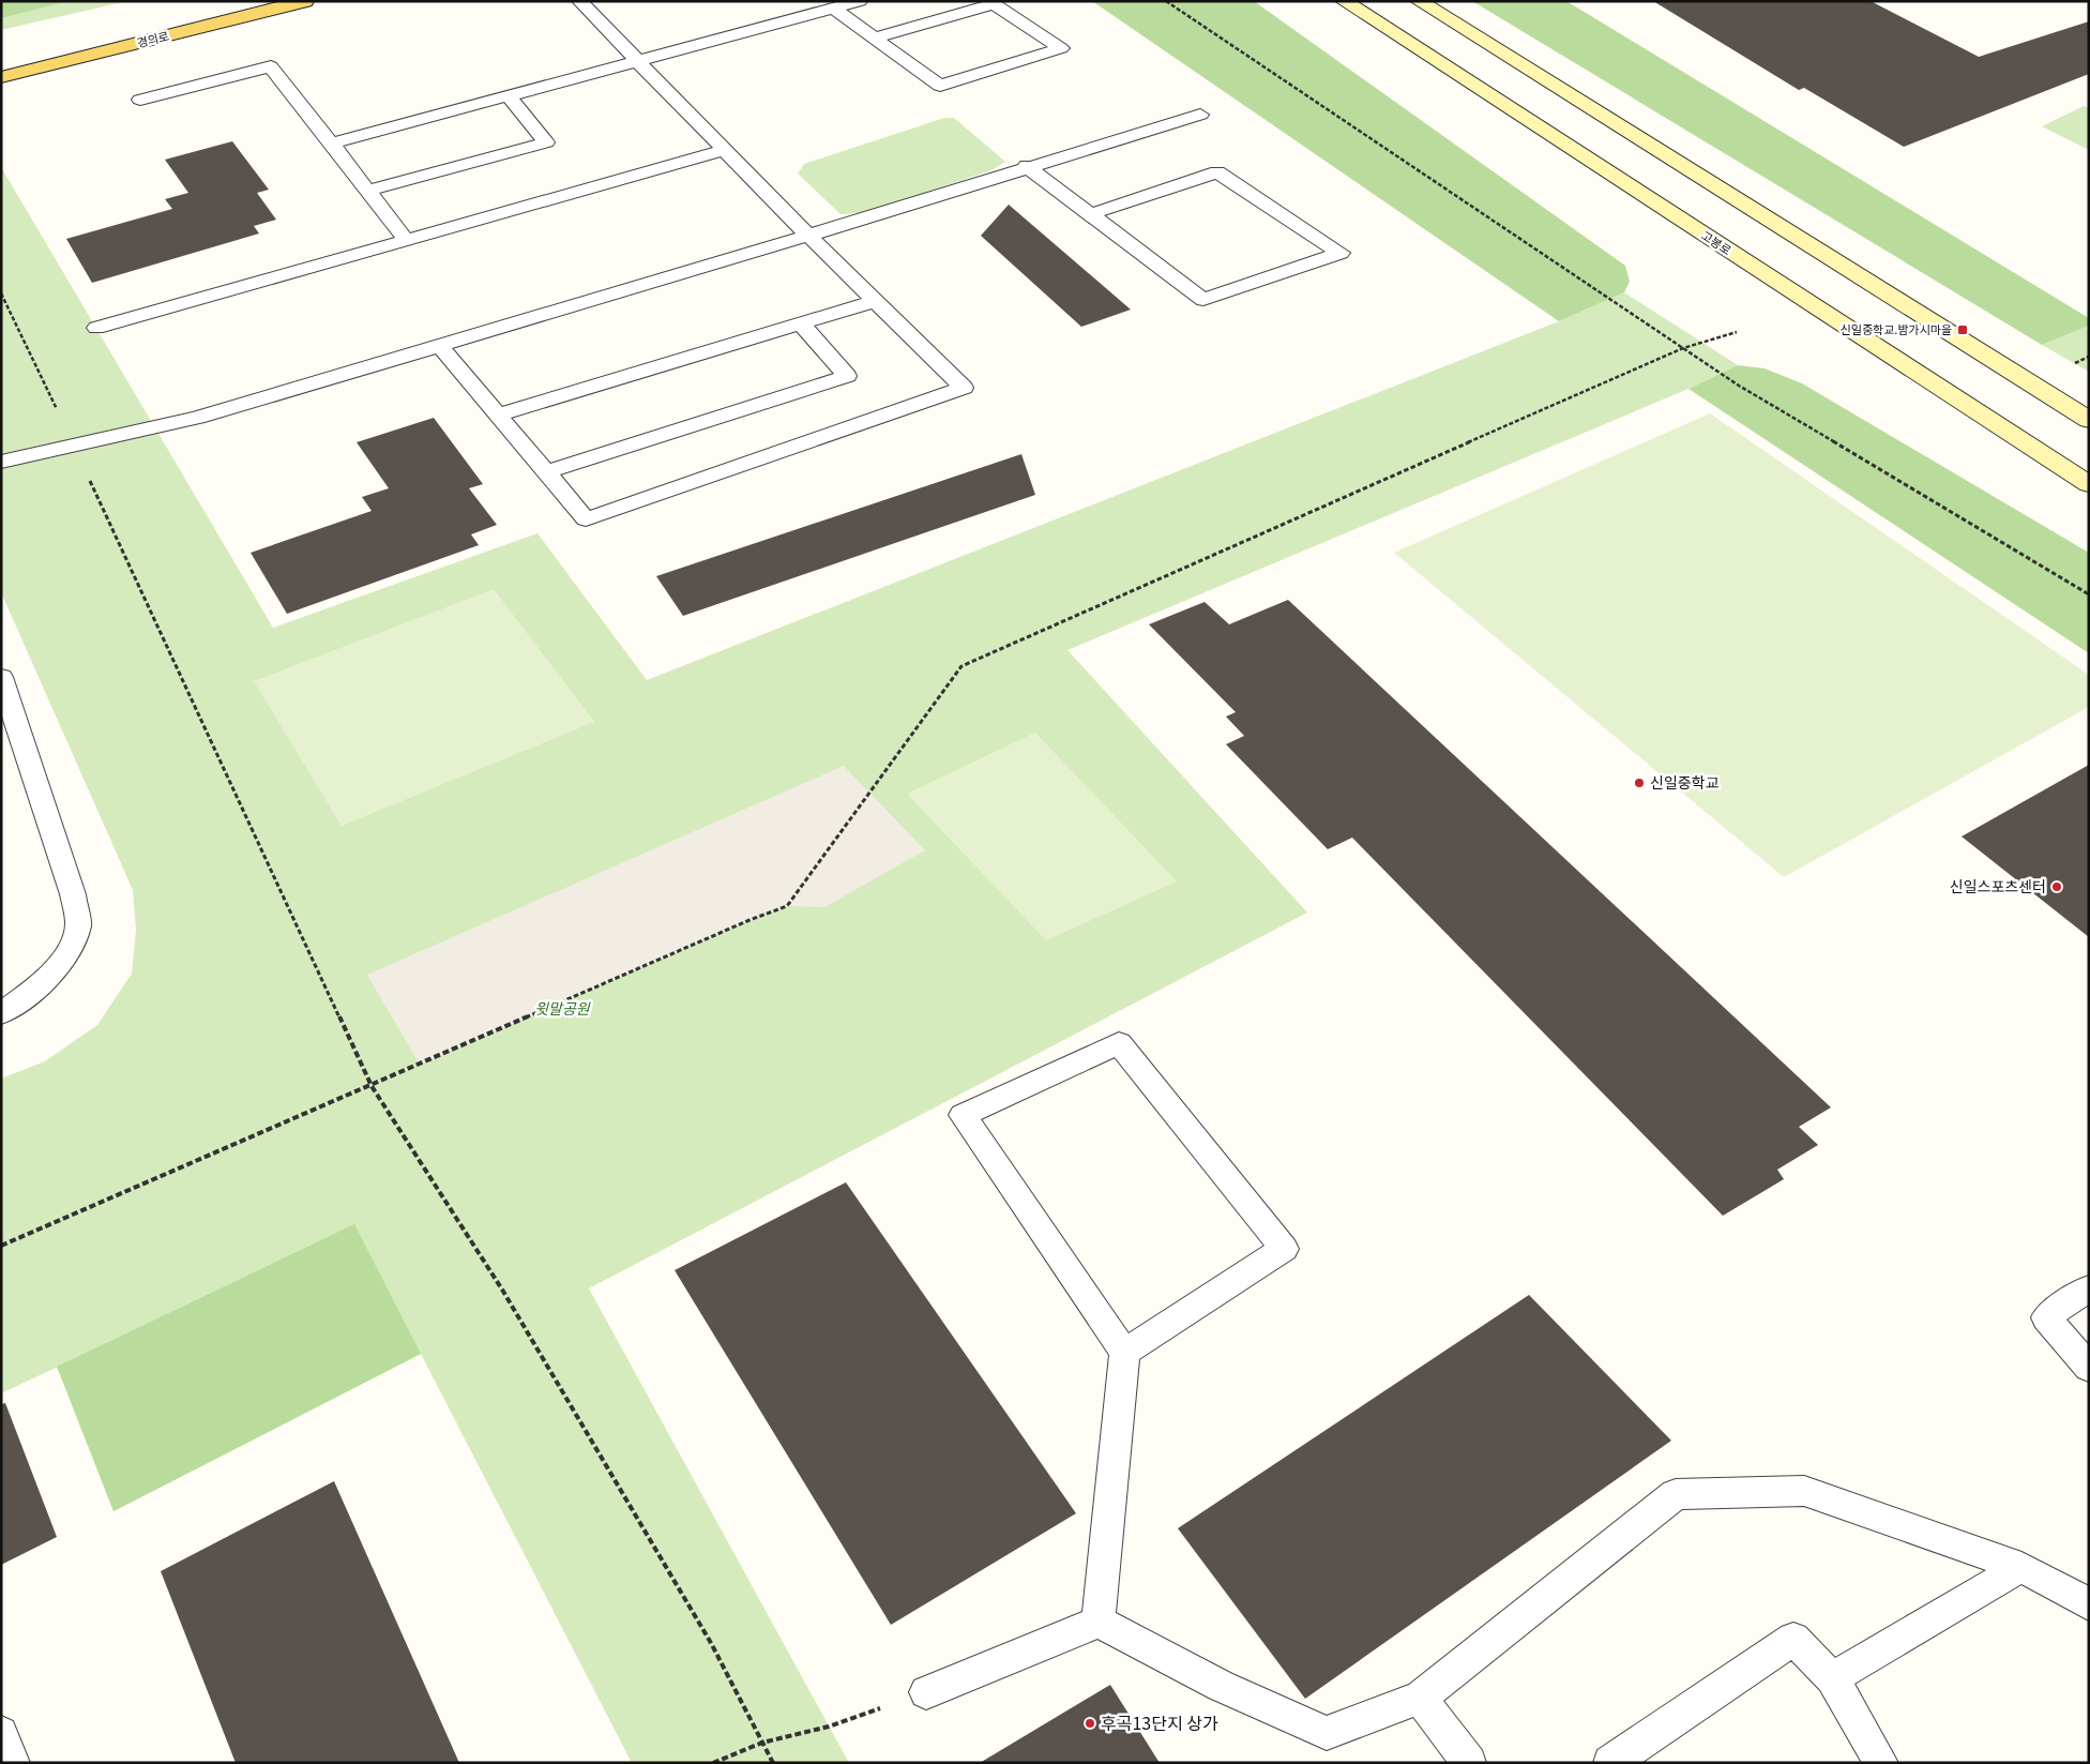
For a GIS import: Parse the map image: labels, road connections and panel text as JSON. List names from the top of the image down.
{
  "streets": {
    "main road": ["경의로", "고봉로"]
  },
  "parks": ["윗말공원"],
  "places": {
    "transit": ["신일중학교.밤가시마을"],
    "other": ["신일중학교", "신일스포츠센터", "후곡13단지 상가"]
  }
}
